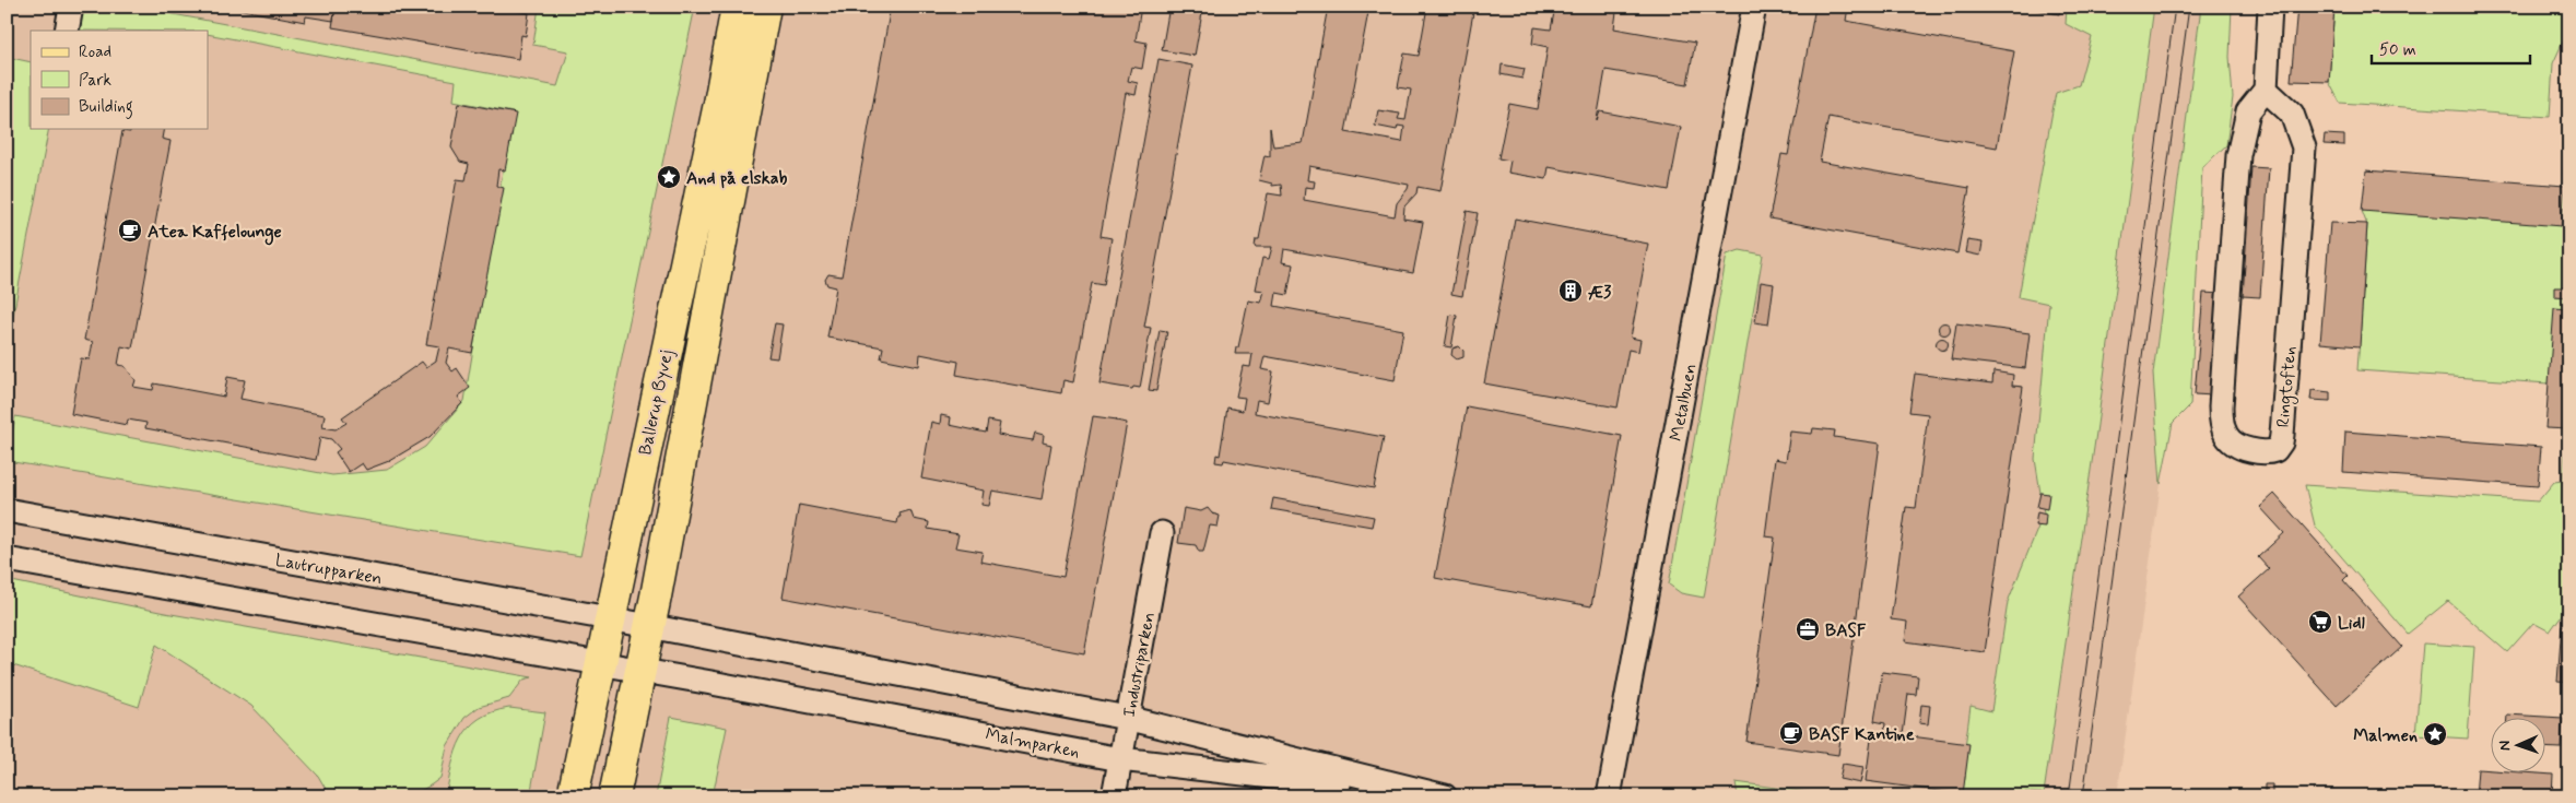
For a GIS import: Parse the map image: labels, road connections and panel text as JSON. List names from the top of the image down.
{
  "streets": {
    "main road": ["Ballerup Byvej"],
    "street": [
      "Ringtoften",
      "Metalbuen",
      "Lautrupparken",
      "Industriparken",
      "Malmparken"
    ]
  },
  "crossings": [
    ["Ballerup Byvej", "Lautrupparken"],
    ["Ballerup Byvej", "Malmparken"],
    ["Lautrupparken", "Malmparken"],
    ["Industriparken", "Malmparken"]
  ],
  "places": {
    "place": ["And på elskab", "Malmen"],
    "cafe": ["Atea Kaffelounge", "BASF Kantine"],
    "building": ["Æ3"],
    "supermarket": ["Lidl"],
    "office": ["BASF"]
  },
  "legend": ["Road", "Park", "Building"],
  "scale_bar": "50 m",
  "north": "left"
}
